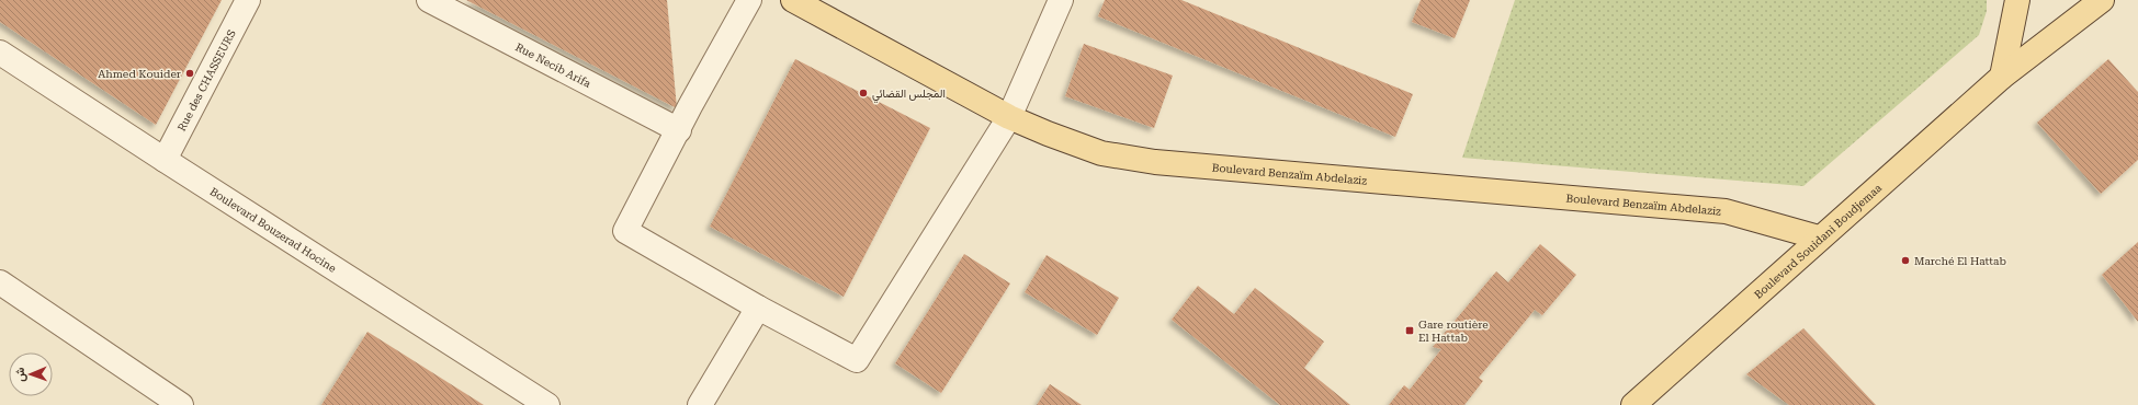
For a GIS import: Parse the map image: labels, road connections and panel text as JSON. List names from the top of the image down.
{
  "streets": {
    "main road": ["Boulevard Benzaïm Abdelaziz", "Boulevard Souidani Boudjemaa"],
    "street": ["Rue Necib Arifa", "Rue des CHASSEURS", "Boulevard Bouzerad Hocine"]
  },
  "crossings": [
    ["Rue des CHASSEURS", "Boulevard Bouzerad Hocine"],
    ["Boulevard Benzaïm Abdelaziz", "Boulevard Souidani Boudjemaa"]
  ],
  "places": {
    "other": ["Ahmed Kouider", "المجلس القضائي", "Marché El Hattab"],
    "transit": ["Gare routière El Hattab"]
  },
  "north": "left"
}
